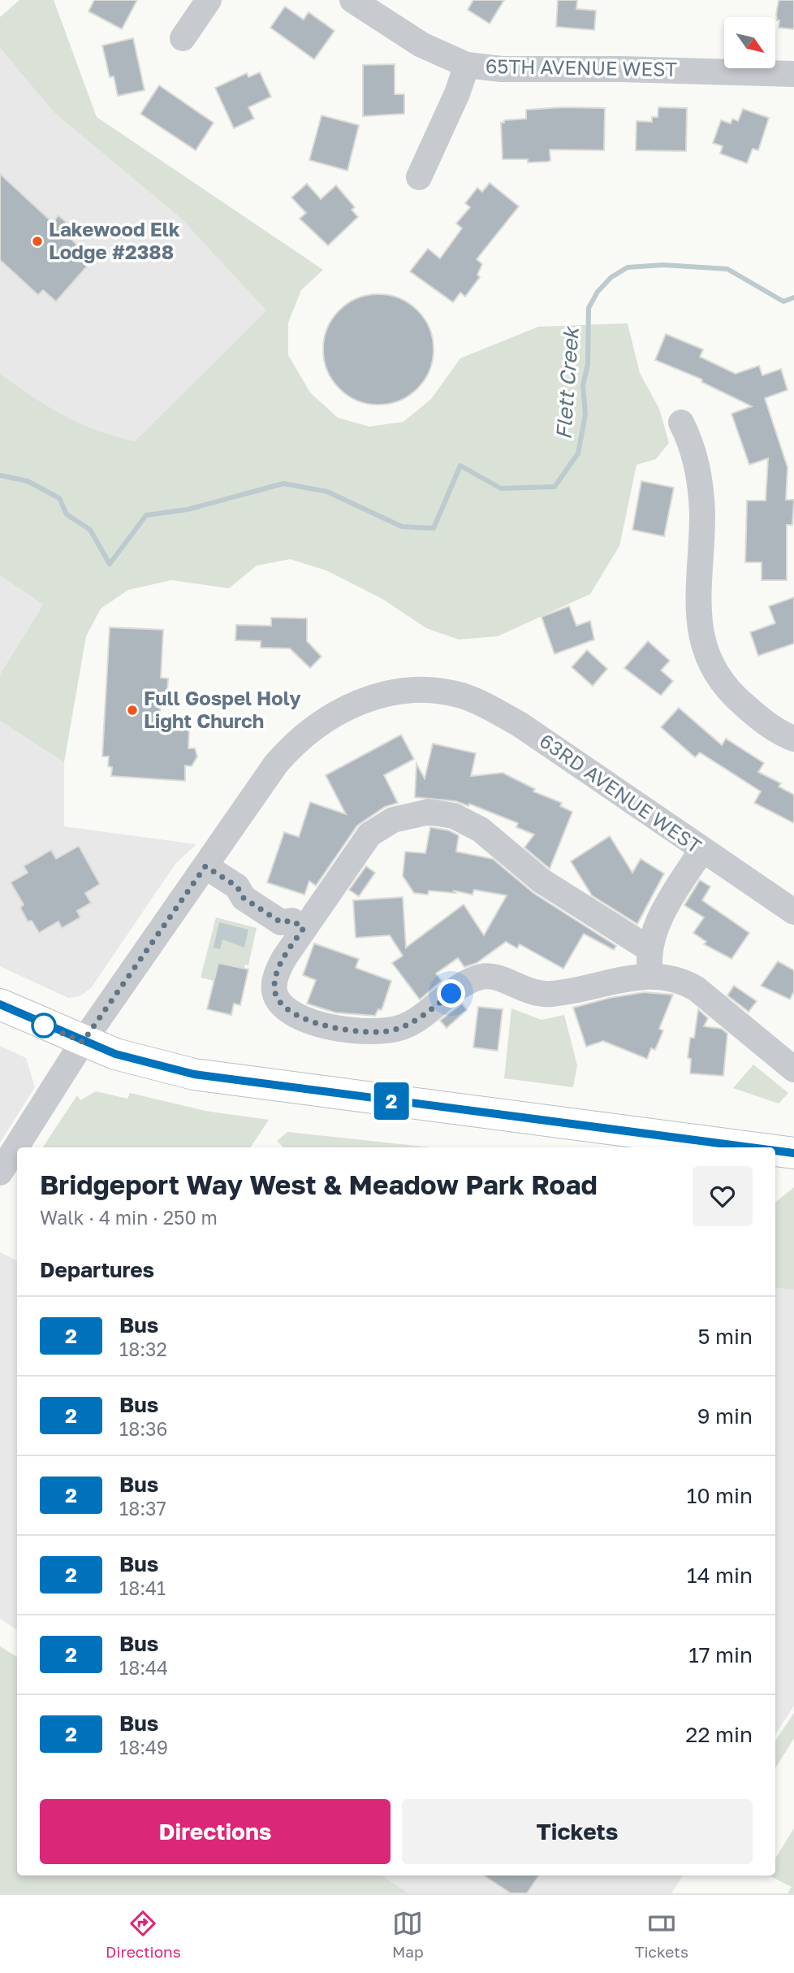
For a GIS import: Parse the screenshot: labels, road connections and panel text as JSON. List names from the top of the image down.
{
  "streets": {
    "street": ["65TH AVENUE WEST", "63RD AVENUE WEST"]
  },
  "water": ["Flett Creek"],
  "places": ["Lakewood Elk Lodge #2388", "Full Gospel Holy Light Church"],
  "lines": ["bus line 2"],
  "north": "bottom right",
  "page": {
    "on_map": "2",
    "heading": [
      ["Bridgeport Way West & Meadow Park Road", "Walk · 4 min · 250 m"],
      "Departures"
    ],
    "list": [
      {
        "mark": "2",
        "name": "Bus",
        "note": "18:32",
        "value": "5 min"
      },
      {
        "mark": "2",
        "name": "Bus",
        "note": "18:36",
        "value": "9 min"
      },
      {
        "mark": "2",
        "name": "Bus",
        "note": "18:37",
        "value": "10 min"
      },
      {
        "mark": "2",
        "name": "Bus",
        "note": "18:41",
        "value": "14 min"
      },
      {
        "mark": "2",
        "name": "Bus",
        "note": "18:44",
        "value": "17 min"
      },
      {
        "mark": "2",
        "name": "Bus",
        "note": "18:49",
        "value": "22 min"
      }
    ],
    "buttons": ["Directions", "Tickets"],
    "tabs": ["Directions", "Map", "Tickets"]
  }
}
